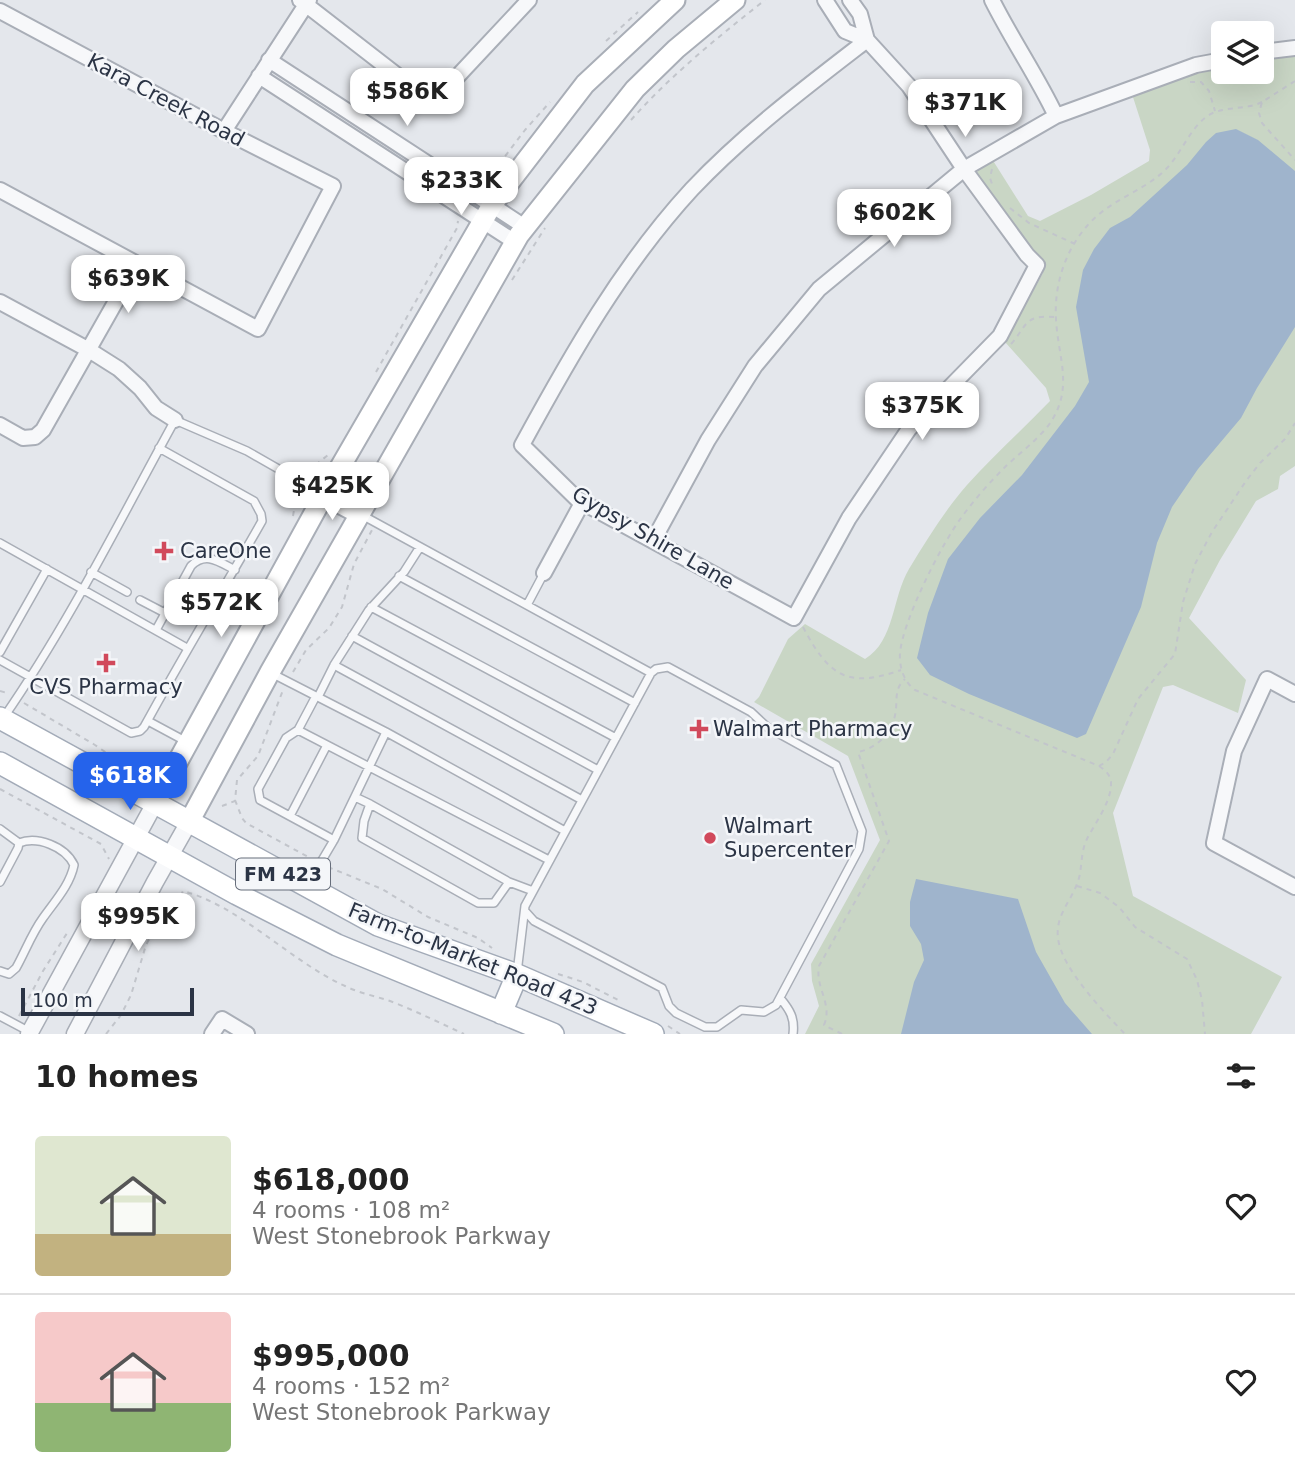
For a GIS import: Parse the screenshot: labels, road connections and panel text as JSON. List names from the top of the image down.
{
  "streets": {
    "main road": ["FM 423", "Farm-to-Market Road 423"],
    "street": ["Kara Creek Road", "Gypsy Shire Lane"]
  },
  "places": {
    "health": ["CareOne", "CVS Pharmacy", "Walmart Pharmacy"],
    "other": ["Walmart Supercenter"]
  },
  "scale_bar": "100 m",
  "page": {
    "price": [
      "$586K",
      "$371K",
      "$233K",
      "$602K",
      "$639K",
      "$375K",
      "$425K",
      "$572K",
      "$618K",
      "$995K"
    ],
    "scale": "100 m",
    "heading": "10 homes",
    "list": [
      {
        "name": "$618,000",
        "note": "4 rooms · 108 m² · West Stonebrook Parkway"
      },
      {
        "name": "$995,000",
        "note": "4 rooms · 152 m² · West Stonebrook Parkway"
      }
    ]
  }
}
